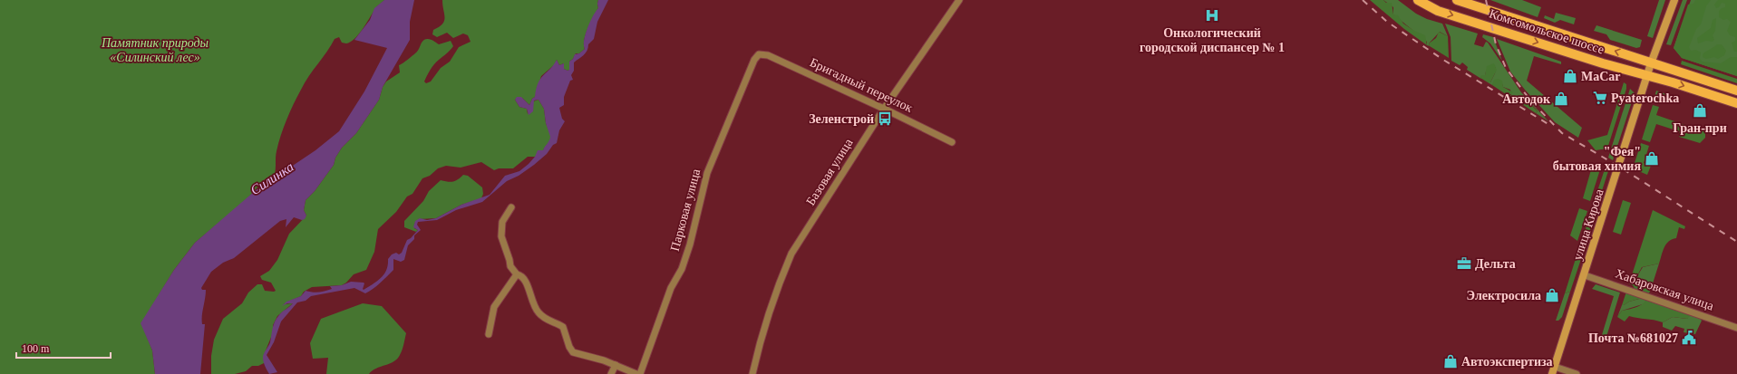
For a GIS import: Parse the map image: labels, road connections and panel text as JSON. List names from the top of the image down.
{
  "streets": {
    "main road": ["Комсомольское шоссе", "улица Кирова"],
    "street": [
      "Бригадный переулок",
      "Базовая улица",
      "Парковая улица",
      "Хабаровская улица"
    ]
  },
  "crossings": [
    ["Комсомольское шоссе", "улица Кирова"],
    ["Бригадный переулок", "Базовая улица"],
    ["Бригадный переулок", "Парковая улица"],
    ["улица Кирова", "Хабаровская улица"]
  ],
  "water": ["Силинка"],
  "parks": ["Памятник природы «Силинский лес»"],
  "places": {
    "hospital": ["Онкологический городской диспансер № 1"],
    "shop": [
      "MaCar",
      "Автодок",
      "Гран-при",
      "\"Фея\" бытовая химия",
      "Электросила",
      "Автоэкспертиза"
    ],
    "supermarket": ["Pyaterochka"],
    "bus stop": ["Зеленстрой"],
    "office": ["Дельта"],
    "public building": ["Почта №681027"]
  },
  "scale_bar": "100 m"
}
